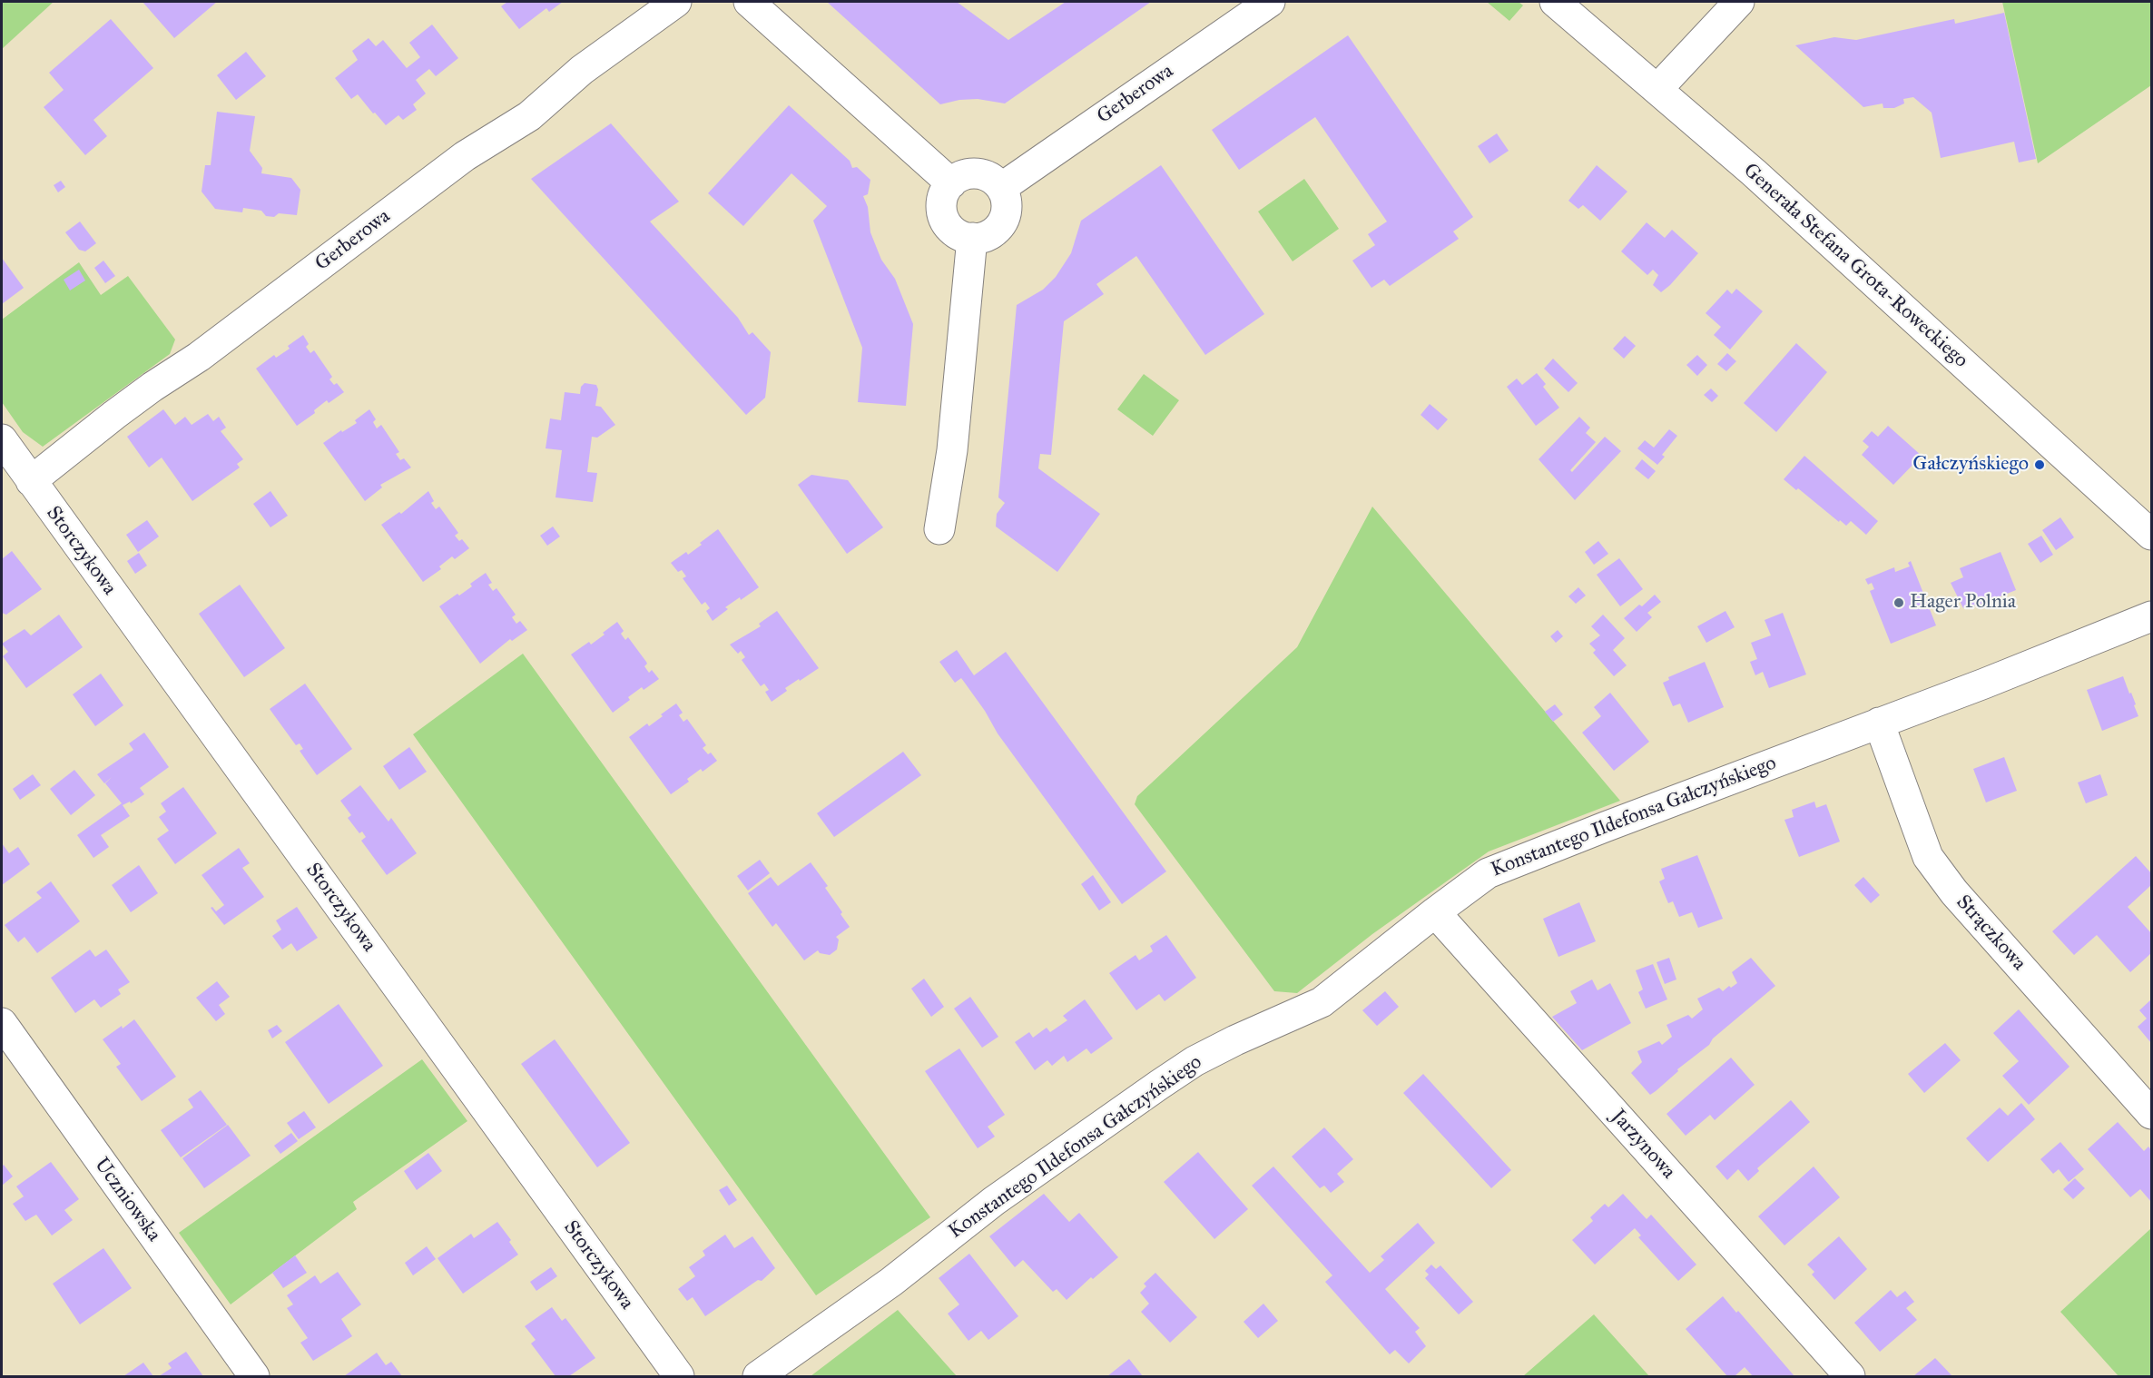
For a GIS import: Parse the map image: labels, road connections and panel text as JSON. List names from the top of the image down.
{
  "streets": {
    "street": [
      "Gerberowa",
      "Generała Stefana Grota-Roweckiego",
      "Storczykowa",
      "Konstantego Ildefonsa Gałczyńskiego",
      "Strączkowa",
      "Jarzynowa",
      "Uczniowska"
    ]
  },
  "crossings": [
    ["Gerberowa", "Storczykowa"],
    ["Konstantego Ildefonsa Gałczyńskiego", "Strączkowa"],
    ["Konstantego Ildefonsa Gałczyńskiego", "Jarzynowa"]
  ],
  "places": ["Gałczyńskiego", "Hager Polnia"]
}
